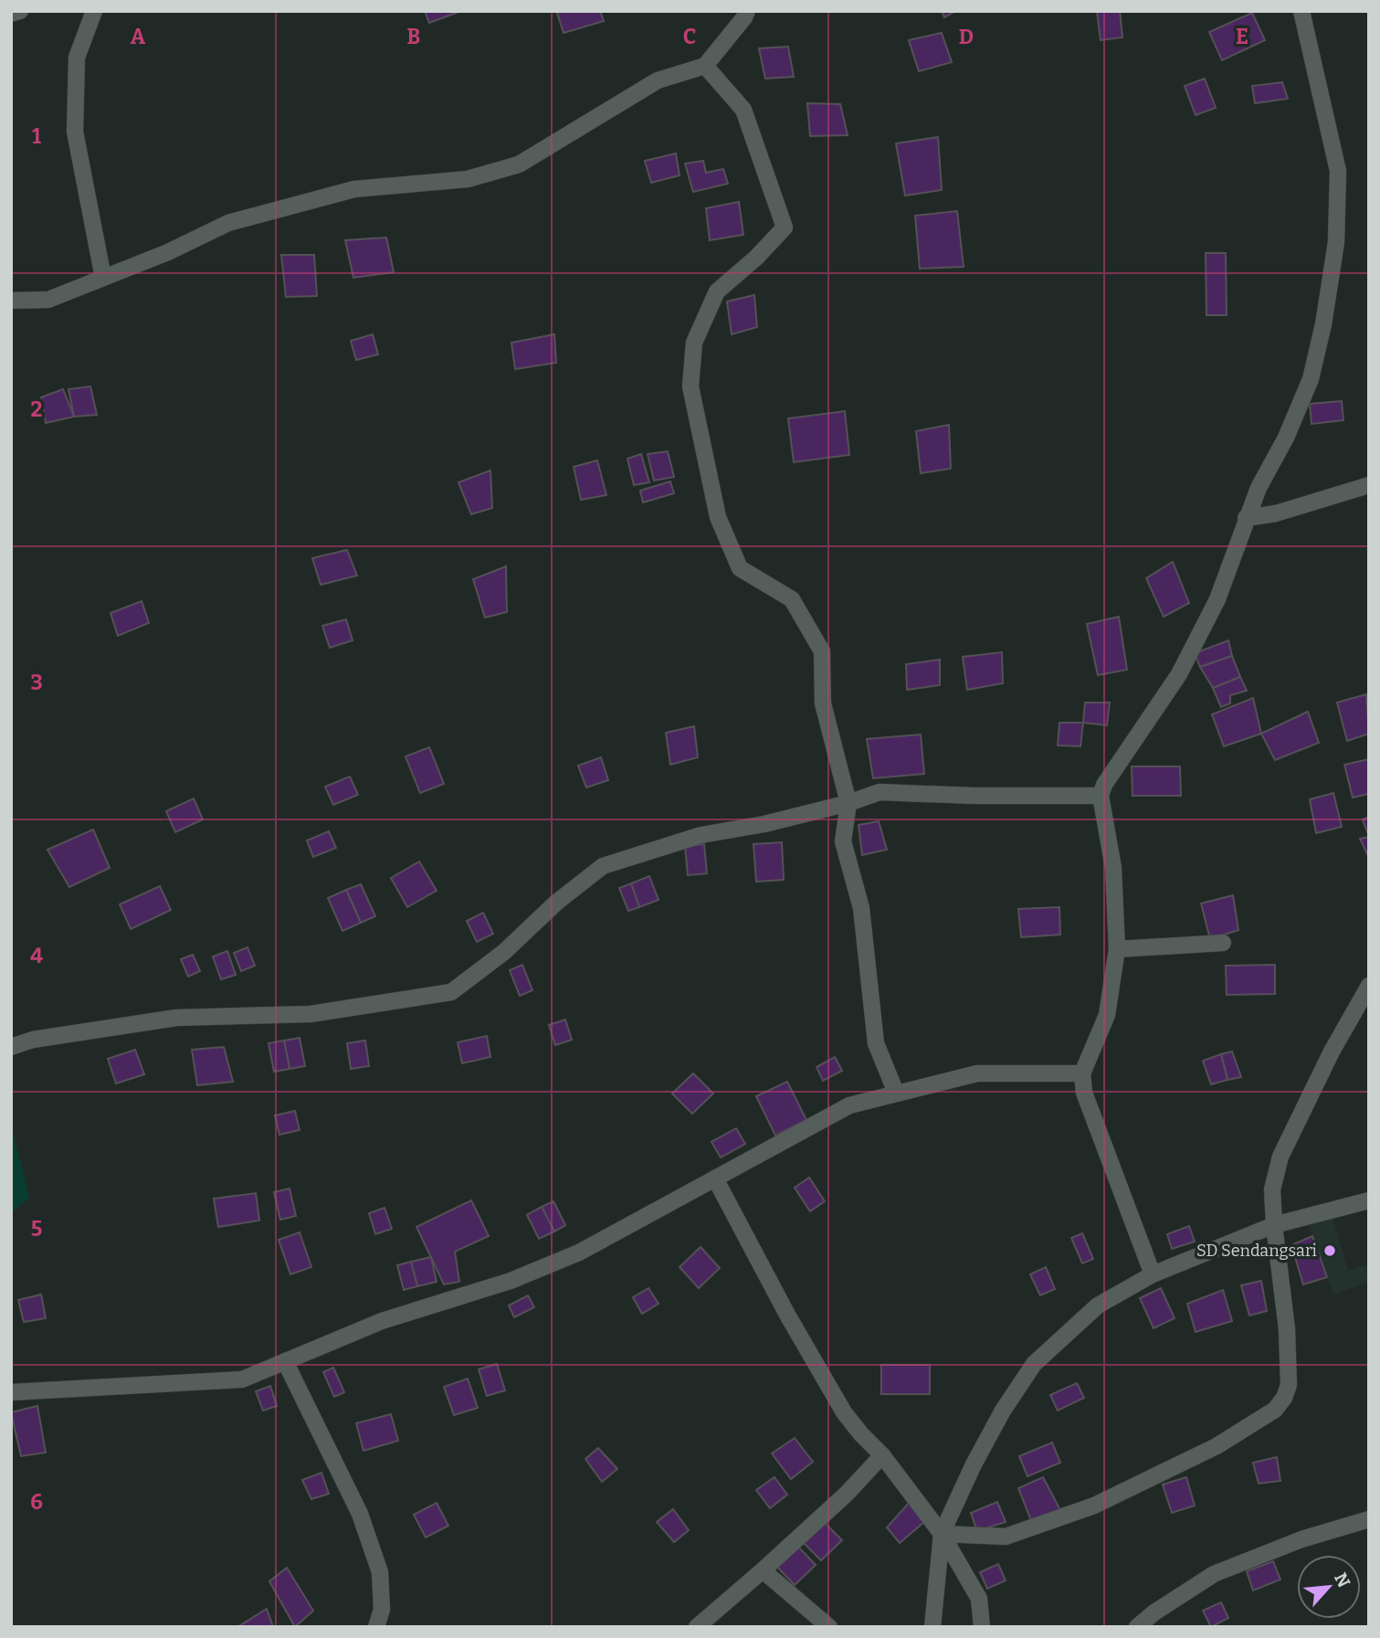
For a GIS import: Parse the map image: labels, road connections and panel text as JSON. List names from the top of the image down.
{
  "places": ["SD Sendangsari"],
  "north": "top right",
  "grid": {
    "columns": [
      "A",
      "B",
      "C",
      "D",
      "E"
    ],
    "rows": [
      "1",
      "2",
      "3",
      "4",
      "5",
      "6"
    ]
  }
}
